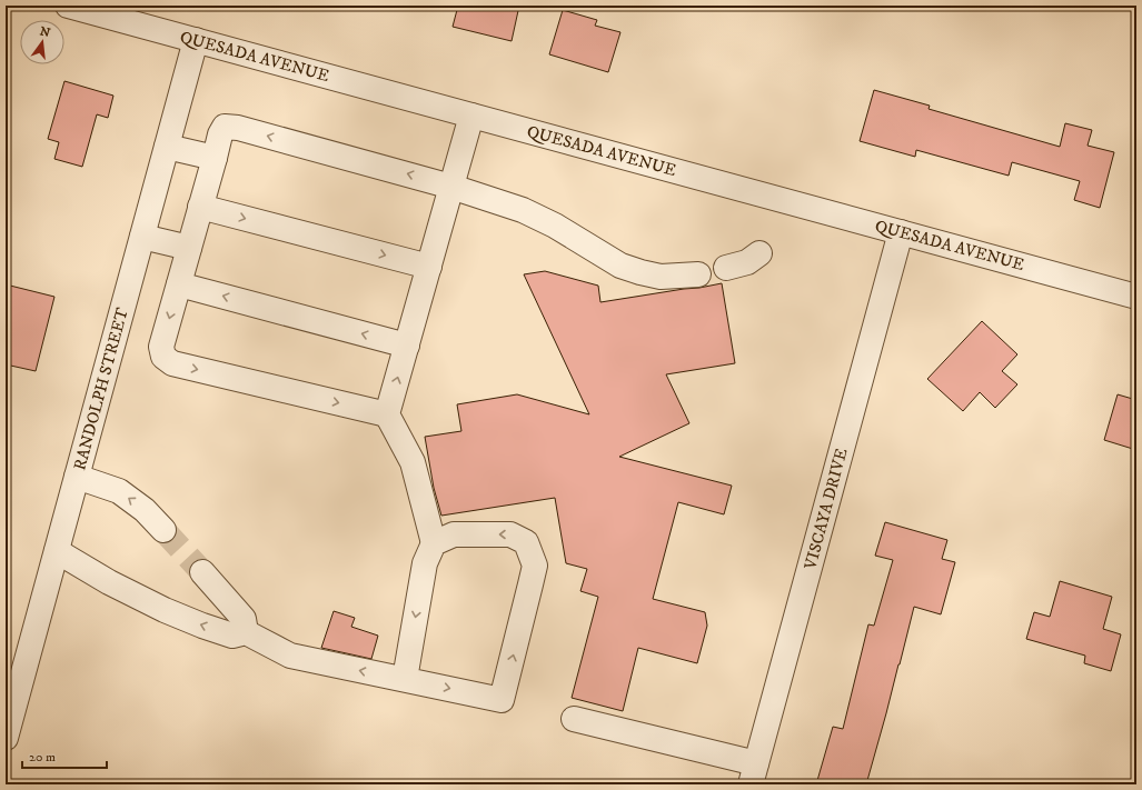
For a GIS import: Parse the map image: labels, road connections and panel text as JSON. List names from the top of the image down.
{
  "streets": {
    "street": ["QUESADA AVENUE", "RANDOLPH STREET", "VISCAYA DRIVE"]
  },
  "crossings": [
    ["QUESADA AVENUE", "RANDOLPH STREET"],
    ["QUESADA AVENUE", "VISCAYA DRIVE"]
  ],
  "scale_bar": "20 m",
  "north": "top"
}
